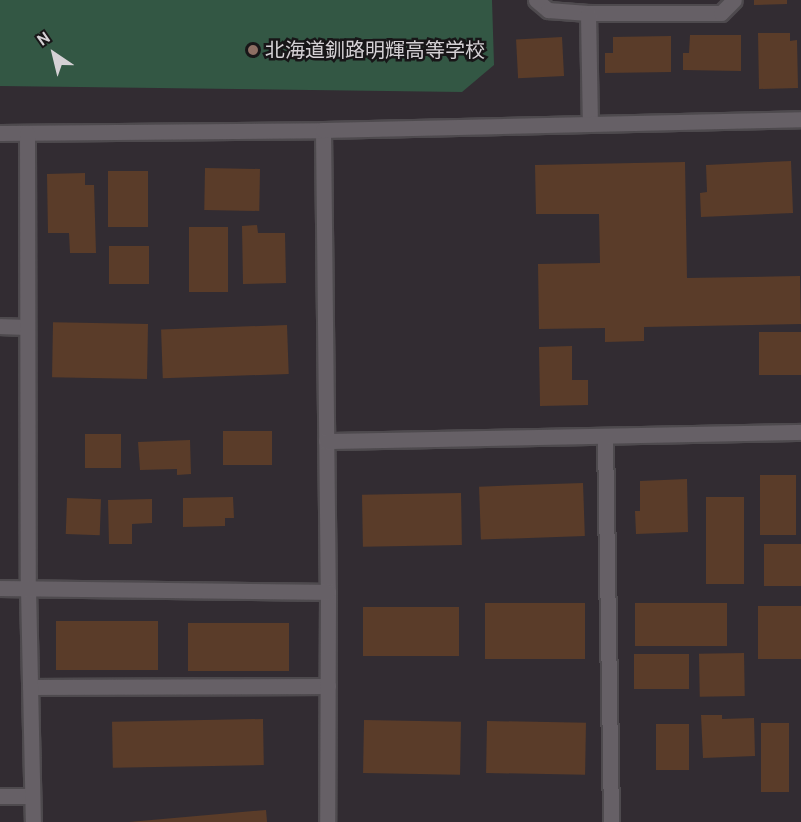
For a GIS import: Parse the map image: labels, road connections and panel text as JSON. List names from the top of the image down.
{
  "places": ["北海道釧路明輝高等学校"],
  "north": "top left"
}
